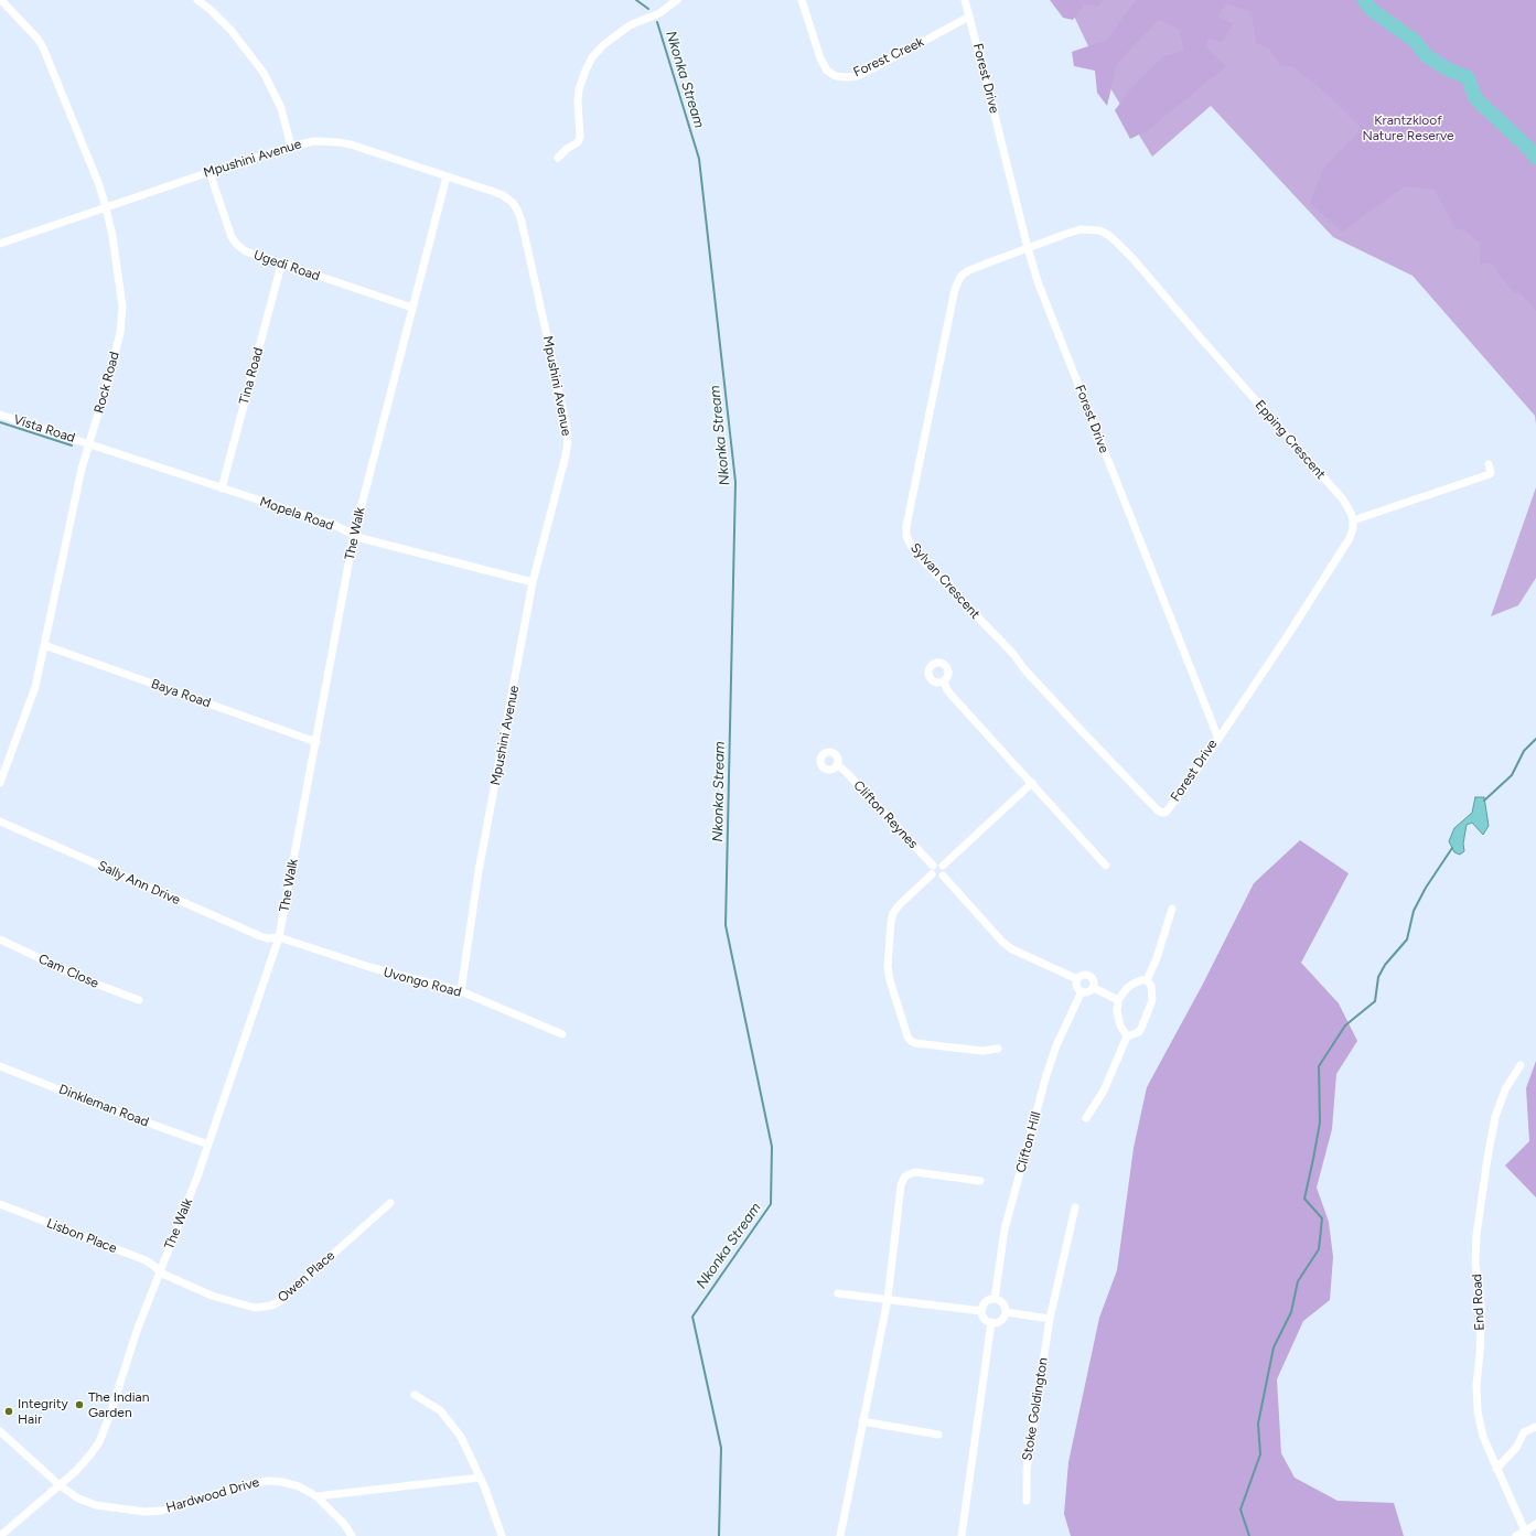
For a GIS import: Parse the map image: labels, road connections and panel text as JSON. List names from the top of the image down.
{
  "streets": {
    "street": [
      "Forest Creek",
      "Forest Drive",
      "Mpushini Avenue",
      "Ugedi Road",
      "Tina Road",
      "Rock Road",
      "Vista Road",
      "Epping Crescent",
      "Mopela Road",
      "The Walk",
      "Sylvan Crescent",
      "Baya Road",
      "Clifton Reynes",
      "Sally Ann Drive",
      "Cam Close",
      "Uvongo Road",
      "Dinkleman Road",
      "Clifton Hill",
      "Lisbon Place",
      "Owen Place",
      "End Road",
      "Stoke Goldington",
      "Hardwood Drive"
    ]
  },
  "crossings": [
    ["Forest Creek", "Forest Drive"],
    ["Forest Drive", "Epping Crescent"],
    ["Forest Drive", "Sylvan Crescent"],
    ["Mpushini Avenue", "Ugedi Road"],
    ["Mpushini Avenue", "Rock Road"],
    ["Mpushini Avenue", "Mopela Road"],
    ["Mpushini Avenue", "The Walk"],
    ["Mpushini Avenue", "Uvongo Road"],
    ["Ugedi Road", "Tina Road"],
    ["Ugedi Road", "The Walk"],
    ["Tina Road", "Mopela Road"],
    ["Rock Road", "Vista Road"],
    ["Rock Road", "Mopela Road"],
    ["Rock Road", "Baya Road"],
    ["Vista Road", "Mopela Road"],
    ["Epping Crescent", "Sylvan Crescent"],
    ["Mopela Road", "The Walk"],
    ["The Walk", "Baya Road"],
    ["The Walk", "Sally Ann Drive"],
    ["The Walk", "Uvongo Road"],
    ["The Walk", "Dinkleman Road"],
    ["The Walk", "Lisbon Place"],
    ["The Walk", "Owen Place"],
    ["The Walk", "Hardwood Drive"],
    ["Sally Ann Drive", "Uvongo Road"],
    ["Lisbon Place", "Owen Place"]
  ],
  "water": ["Nkonka Stream"],
  "parks": ["Krantzkloof Nature Reserve"],
  "places": ["The Indian Garden", "Integrity Hair"]
}
